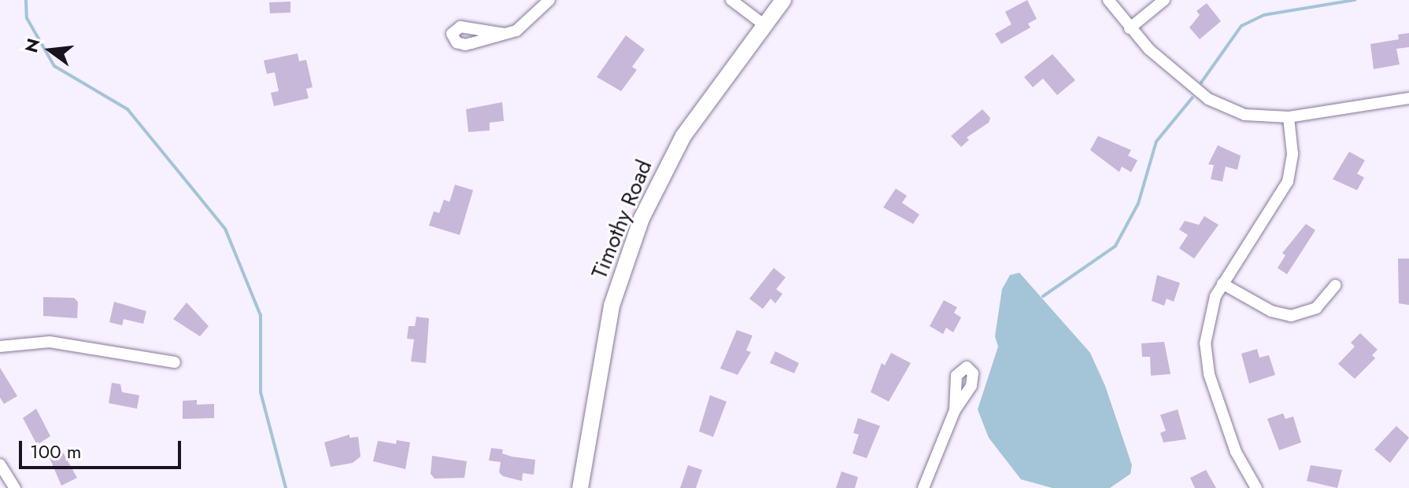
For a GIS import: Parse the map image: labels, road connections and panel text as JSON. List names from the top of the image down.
{
  "streets": {
    "main road": ["Timothy Road"]
  },
  "scale_bar": "100 m",
  "north": "left"
}
